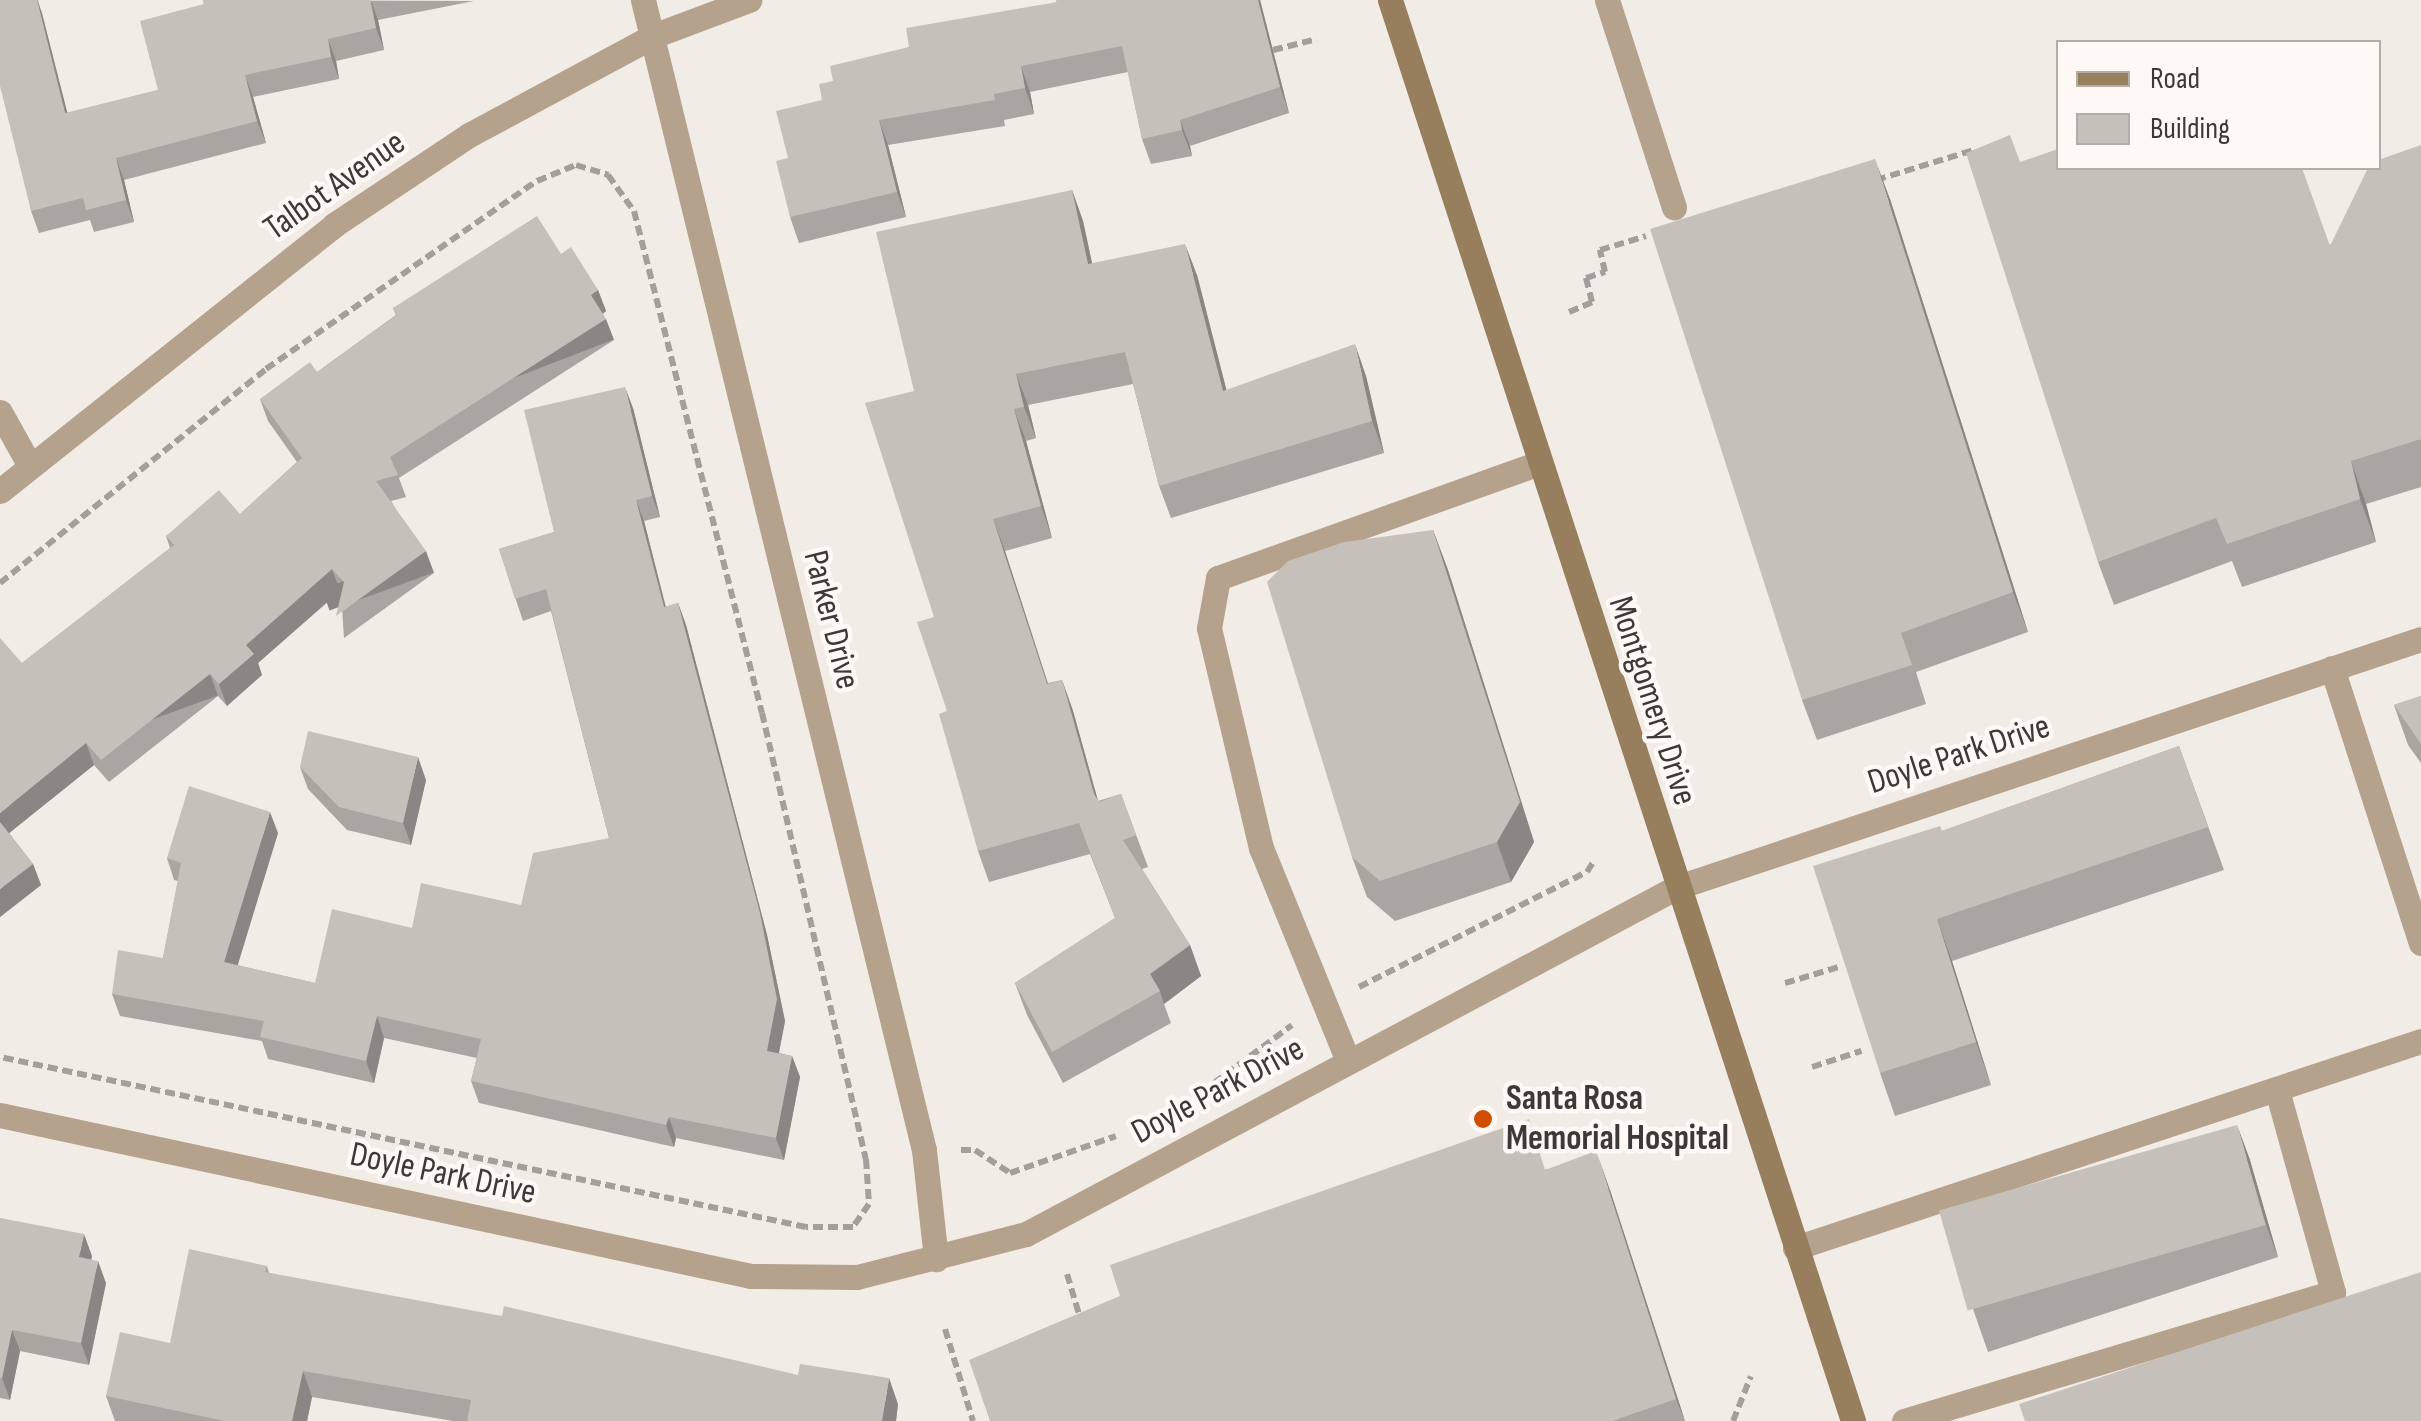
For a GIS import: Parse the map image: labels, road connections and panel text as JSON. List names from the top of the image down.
{
  "streets": {
    "main road": ["Montgomery Drive"],
    "street": ["Talbot Avenue", "Parker Drive", "Doyle Park Drive"]
  },
  "crossings": [
    ["Talbot Avenue", "Parker Drive"],
    ["Parker Drive", "Doyle Park Drive"],
    ["Montgomery Drive", "Doyle Park Drive"]
  ],
  "places": ["Santa Rosa Memorial Hospital"],
  "legend": ["Road", "Building"]
}
